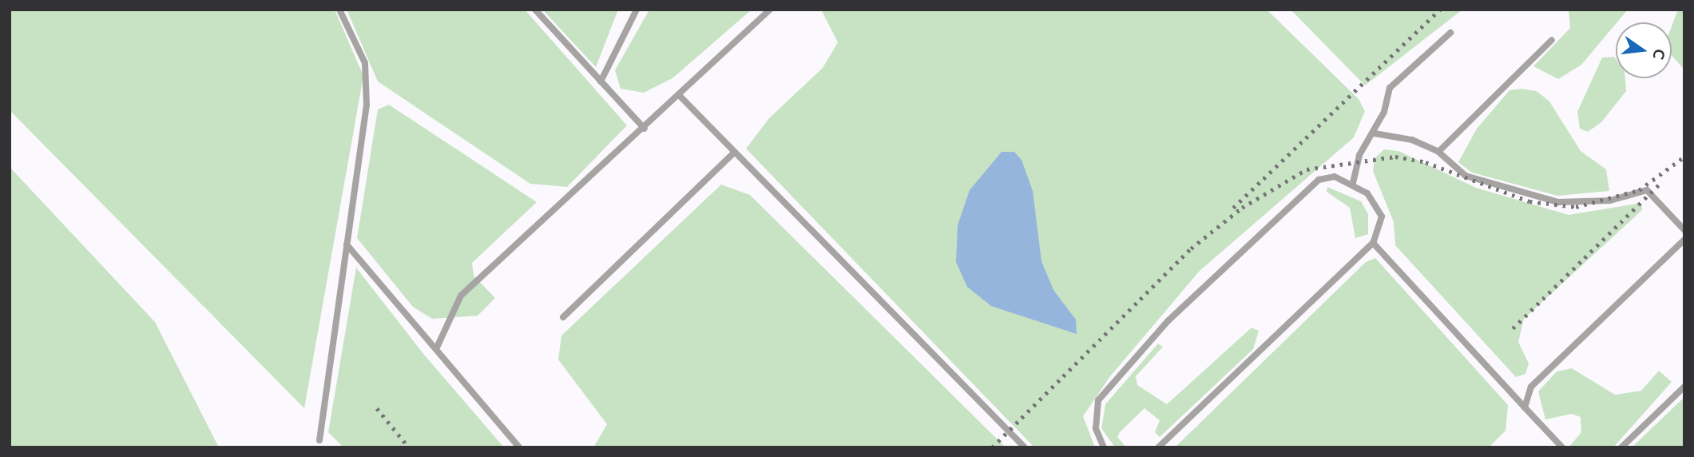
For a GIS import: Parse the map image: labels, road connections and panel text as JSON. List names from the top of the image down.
{
  "north": "right"
}
